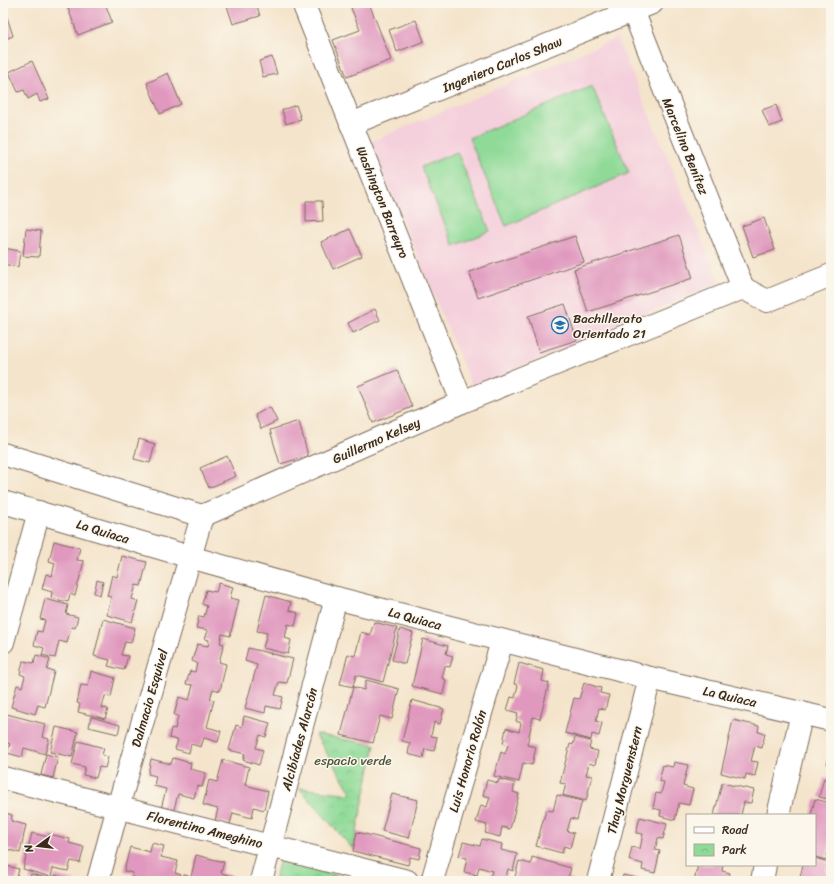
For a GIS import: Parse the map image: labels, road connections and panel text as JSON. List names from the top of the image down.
{
  "streets": {
    "street": [
      "Ingeniero Carlos Shaw",
      "Marcelino Benítez",
      "Washington Barreyro",
      "Guillermo Kelsey",
      "La Quiaca",
      "Dalmacio Esquivel",
      "Alcibíades Alarcón",
      "Luis Honorio Rolón",
      "Thay Morguenstern",
      "Florentino Ameghino"
    ]
  },
  "crossings": [
    ["Ingeniero Carlos Shaw", "Marcelino Benítez"],
    ["Ingeniero Carlos Shaw", "Washington Barreyro"],
    ["Marcelino Benítez", "Guillermo Kelsey"],
    ["Washington Barreyro", "Guillermo Kelsey"],
    ["Guillermo Kelsey", "Dalmacio Esquivel"],
    ["La Quiaca", "Dalmacio Esquivel"],
    ["La Quiaca", "Alcibíades Alarcón"],
    ["La Quiaca", "Luis Honorio Rolón"],
    ["La Quiaca", "Thay Morguenstern"],
    ["Dalmacio Esquivel", "Florentino Ameghino"],
    ["Alcibíades Alarcón", "Florentino Ameghino"]
  ],
  "parks": ["espacio verde"],
  "places": {
    "school or university": ["Bachillerato Orientado 21"]
  },
  "legend": ["Road", "Park"],
  "north": "left"
}
